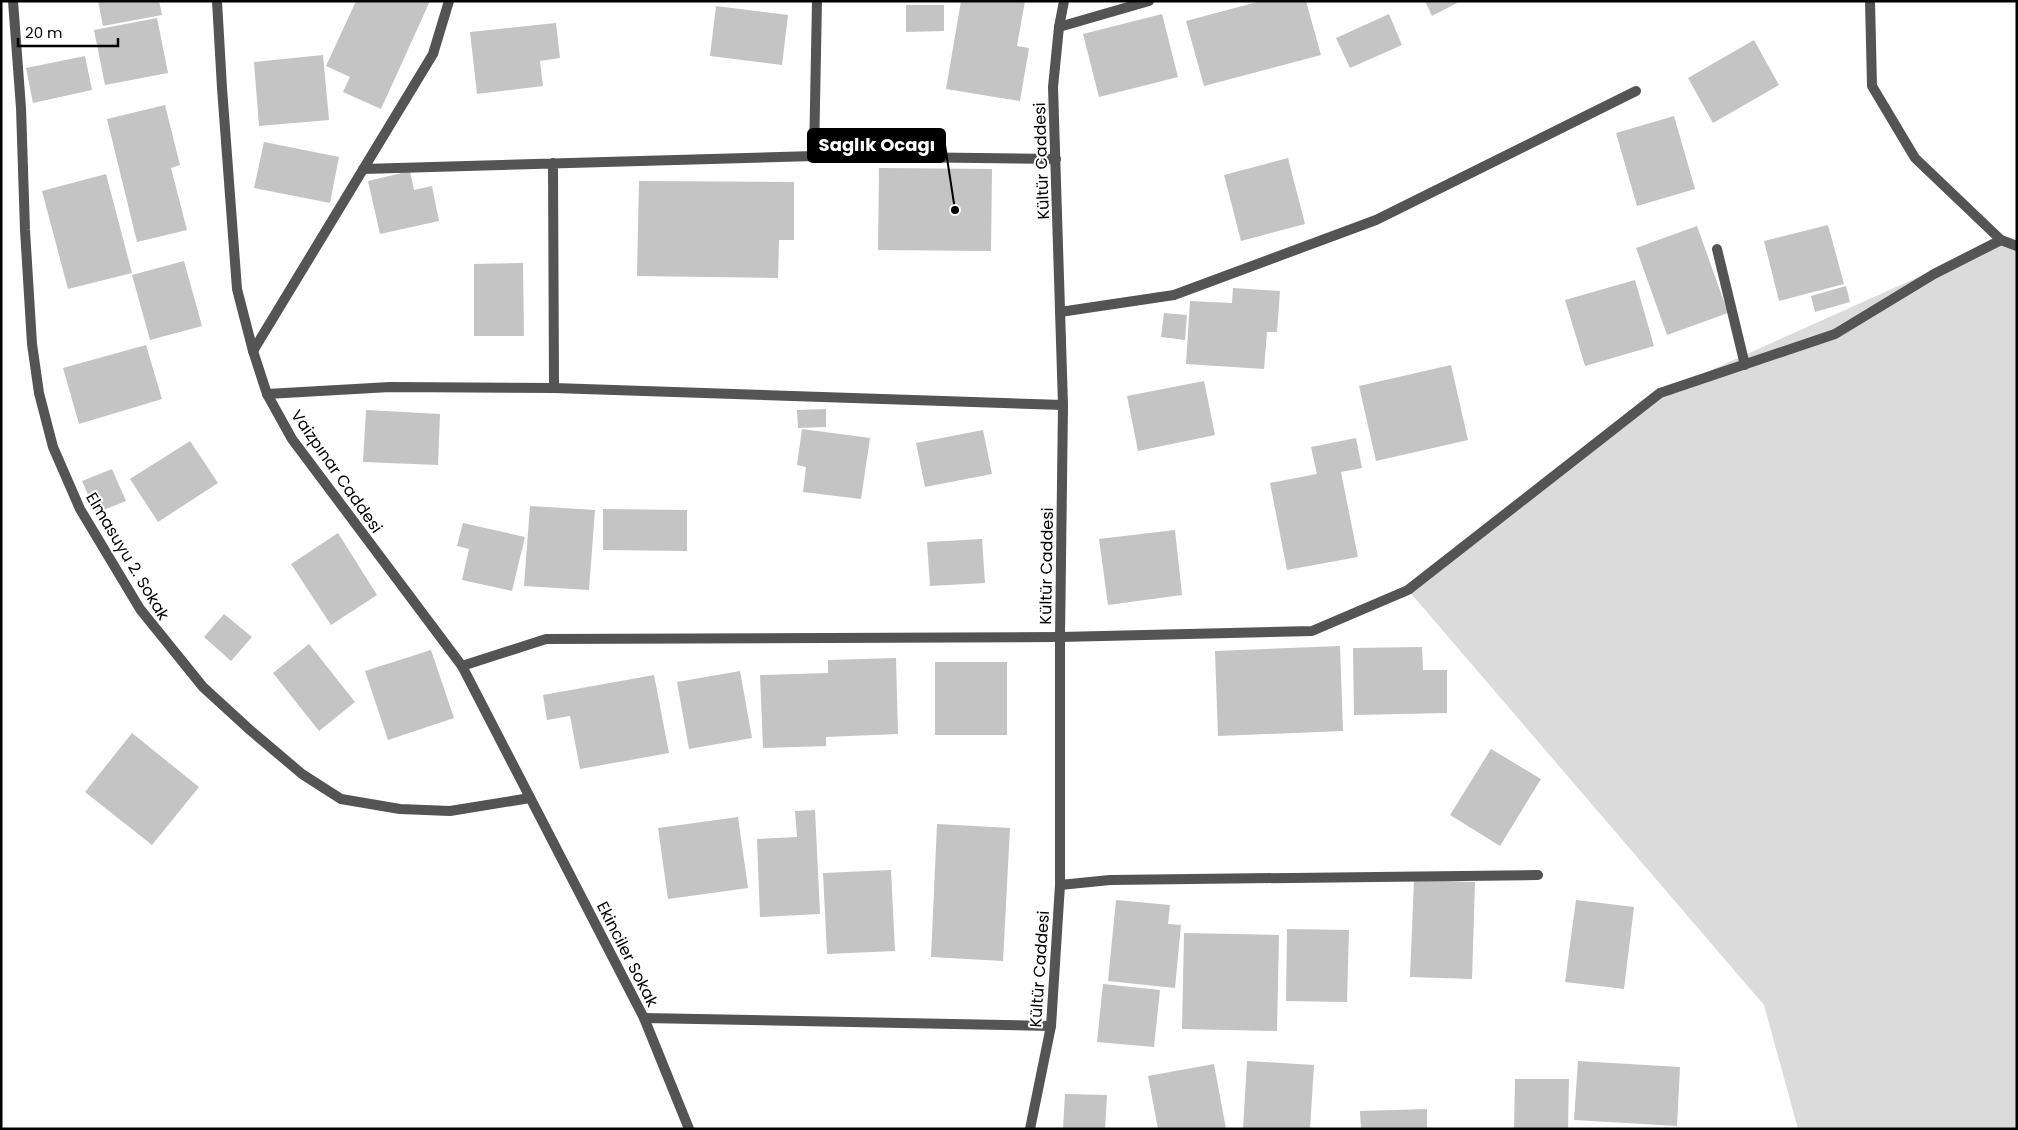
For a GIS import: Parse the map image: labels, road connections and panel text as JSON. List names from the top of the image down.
{
  "streets": {
    "street": [
      "Kültür Caddesi",
      "Vaizpınar Caddesi",
      "Elmasuyu 2. Sokak",
      "Ekinciler Sokak"
    ]
  },
  "crossings": [
    ["Vaizpınar Caddesi", "Elmasuyu 2. Sokak"],
    ["Vaizpınar Caddesi", "Ekinciler Sokak"],
    ["Elmasuyu 2. Sokak", "Ekinciler Sokak"]
  ],
  "places": ["Saglık Ocagı"],
  "scale_bar": "20 m"
}
